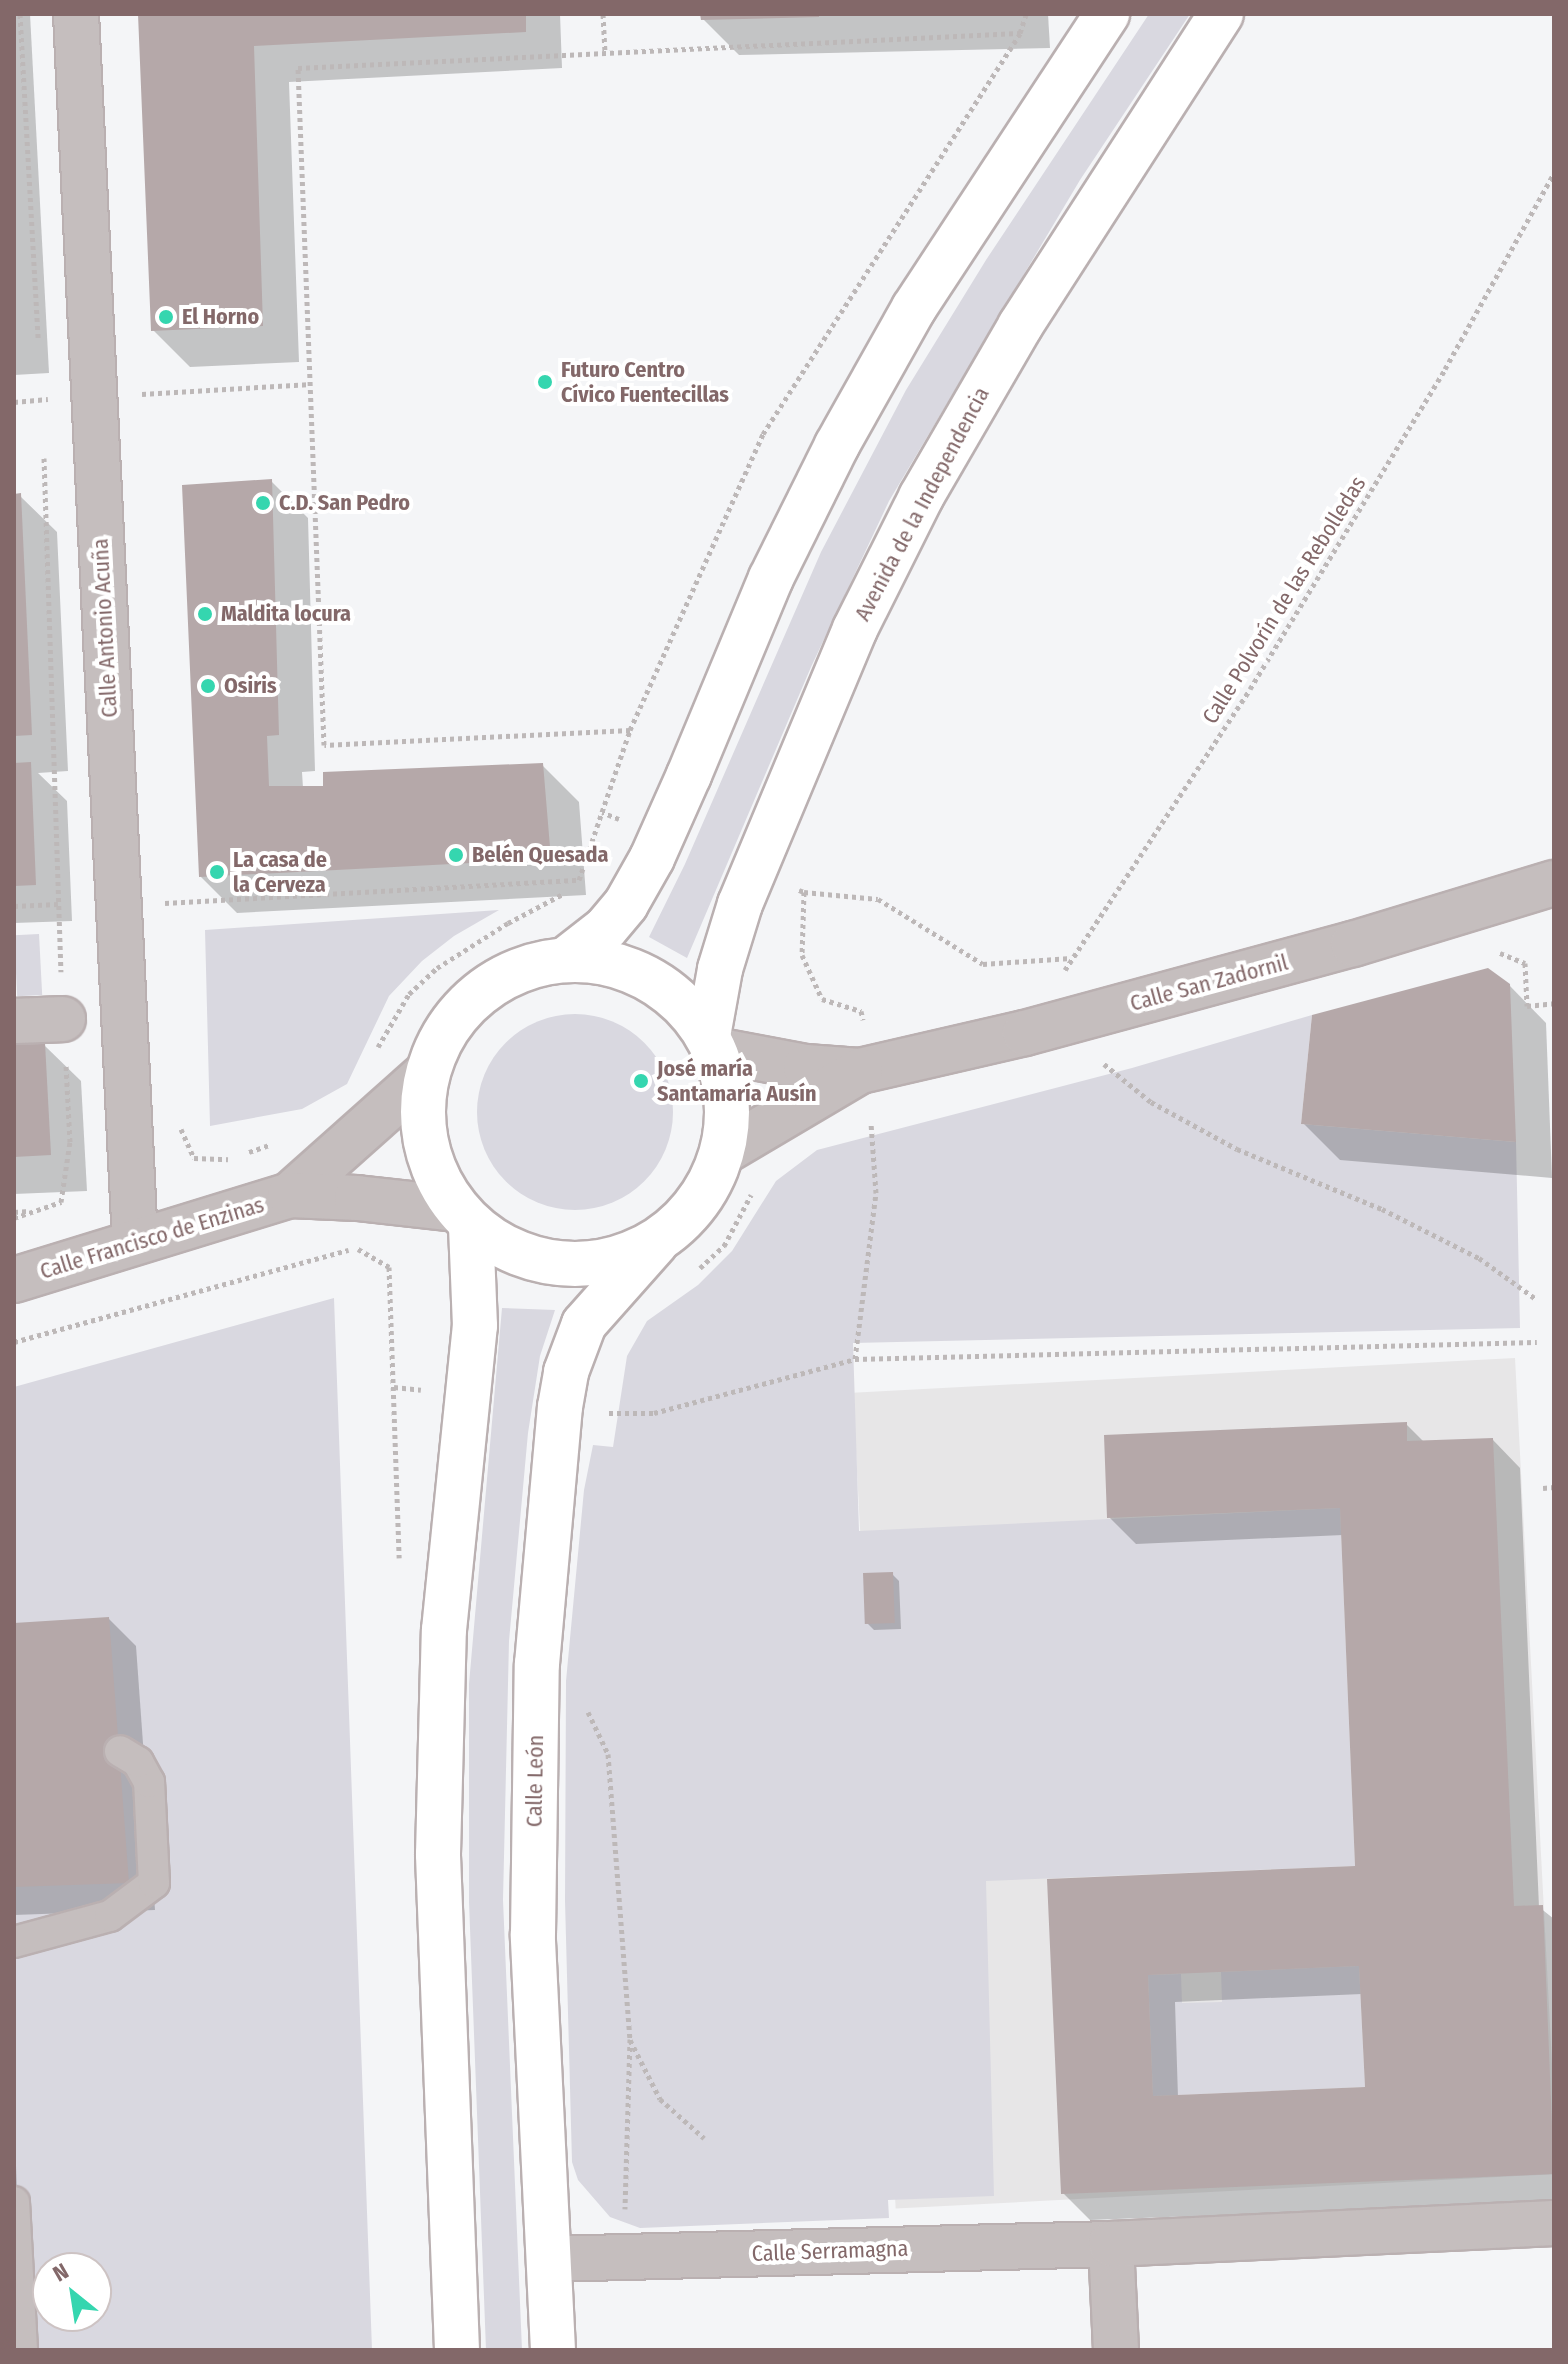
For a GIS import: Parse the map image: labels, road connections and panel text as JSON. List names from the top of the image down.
{
  "streets": {
    "main road": ["Avenida de la Independencia", "Calle León"],
    "street": [
      "Calle Antonio Acuña",
      "Calle San Zadornil",
      "Calle Francisco de Enzinas",
      "Calle Serramagna"
    ],
    "path": ["Calle Polvorín de las Rebolledas"]
  },
  "crossings": [
    ["Avenida de la Independencia", "Calle San Zadornil"],
    ["Avenida de la Independencia", "Calle León"],
    ["Calle Polvorín de las Rebolledas", "Calle San Zadornil"],
    ["Calle Antonio Acuña", "Calle Francisco de Enzinas"],
    ["Calle San Zadornil", "Calle León"],
    ["Calle León", "Calle Serramagna"]
  ],
  "places": [
    "El Horno",
    "Futuro Centro Cívico Fuentecillas",
    "C.D. San Pedro",
    "Maldita locura",
    "Osiris",
    "Belén Quesada",
    "La casa de la Cerveza",
    "José maría Santamaría Ausín"
  ],
  "north": "top left"
}
